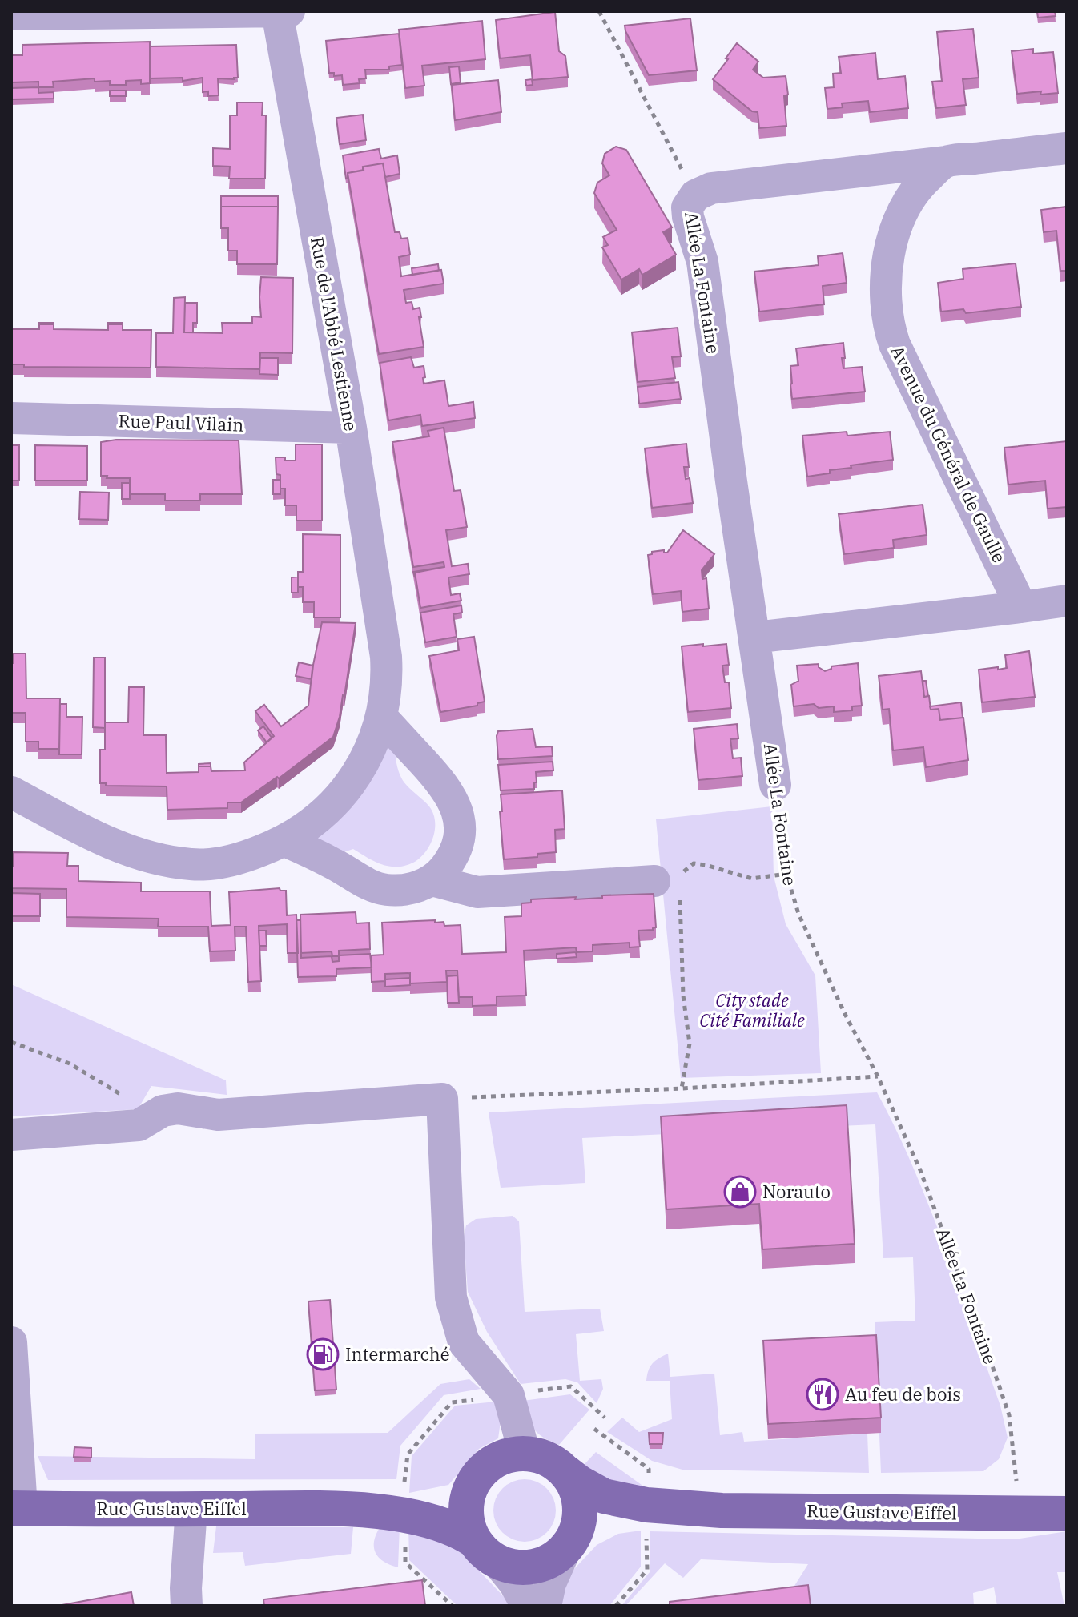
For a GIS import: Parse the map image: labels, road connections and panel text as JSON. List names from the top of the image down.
{
  "streets": {
    "main road": ["Rue Gustave Eiffel"],
    "street": [
      "Allée La Fontaine",
      "Rue de l'Abbé Lestienne",
      "Rue Paul Vilain",
      "Avenue du Général de Gaulle"
    ]
  },
  "crossings": [
    ["Allée La Fontaine", "Rue Gustave Eiffel"],
    ["Rue de l'Abbé Lestienne", "Rue Paul Vilain"]
  ],
  "parks": ["City stade Cité Familiale"],
  "places": {
    "shop": ["Norauto"],
    "fuel station": ["Intermarché"],
    "restaurant": ["Au feu de bois"]
  }
}
